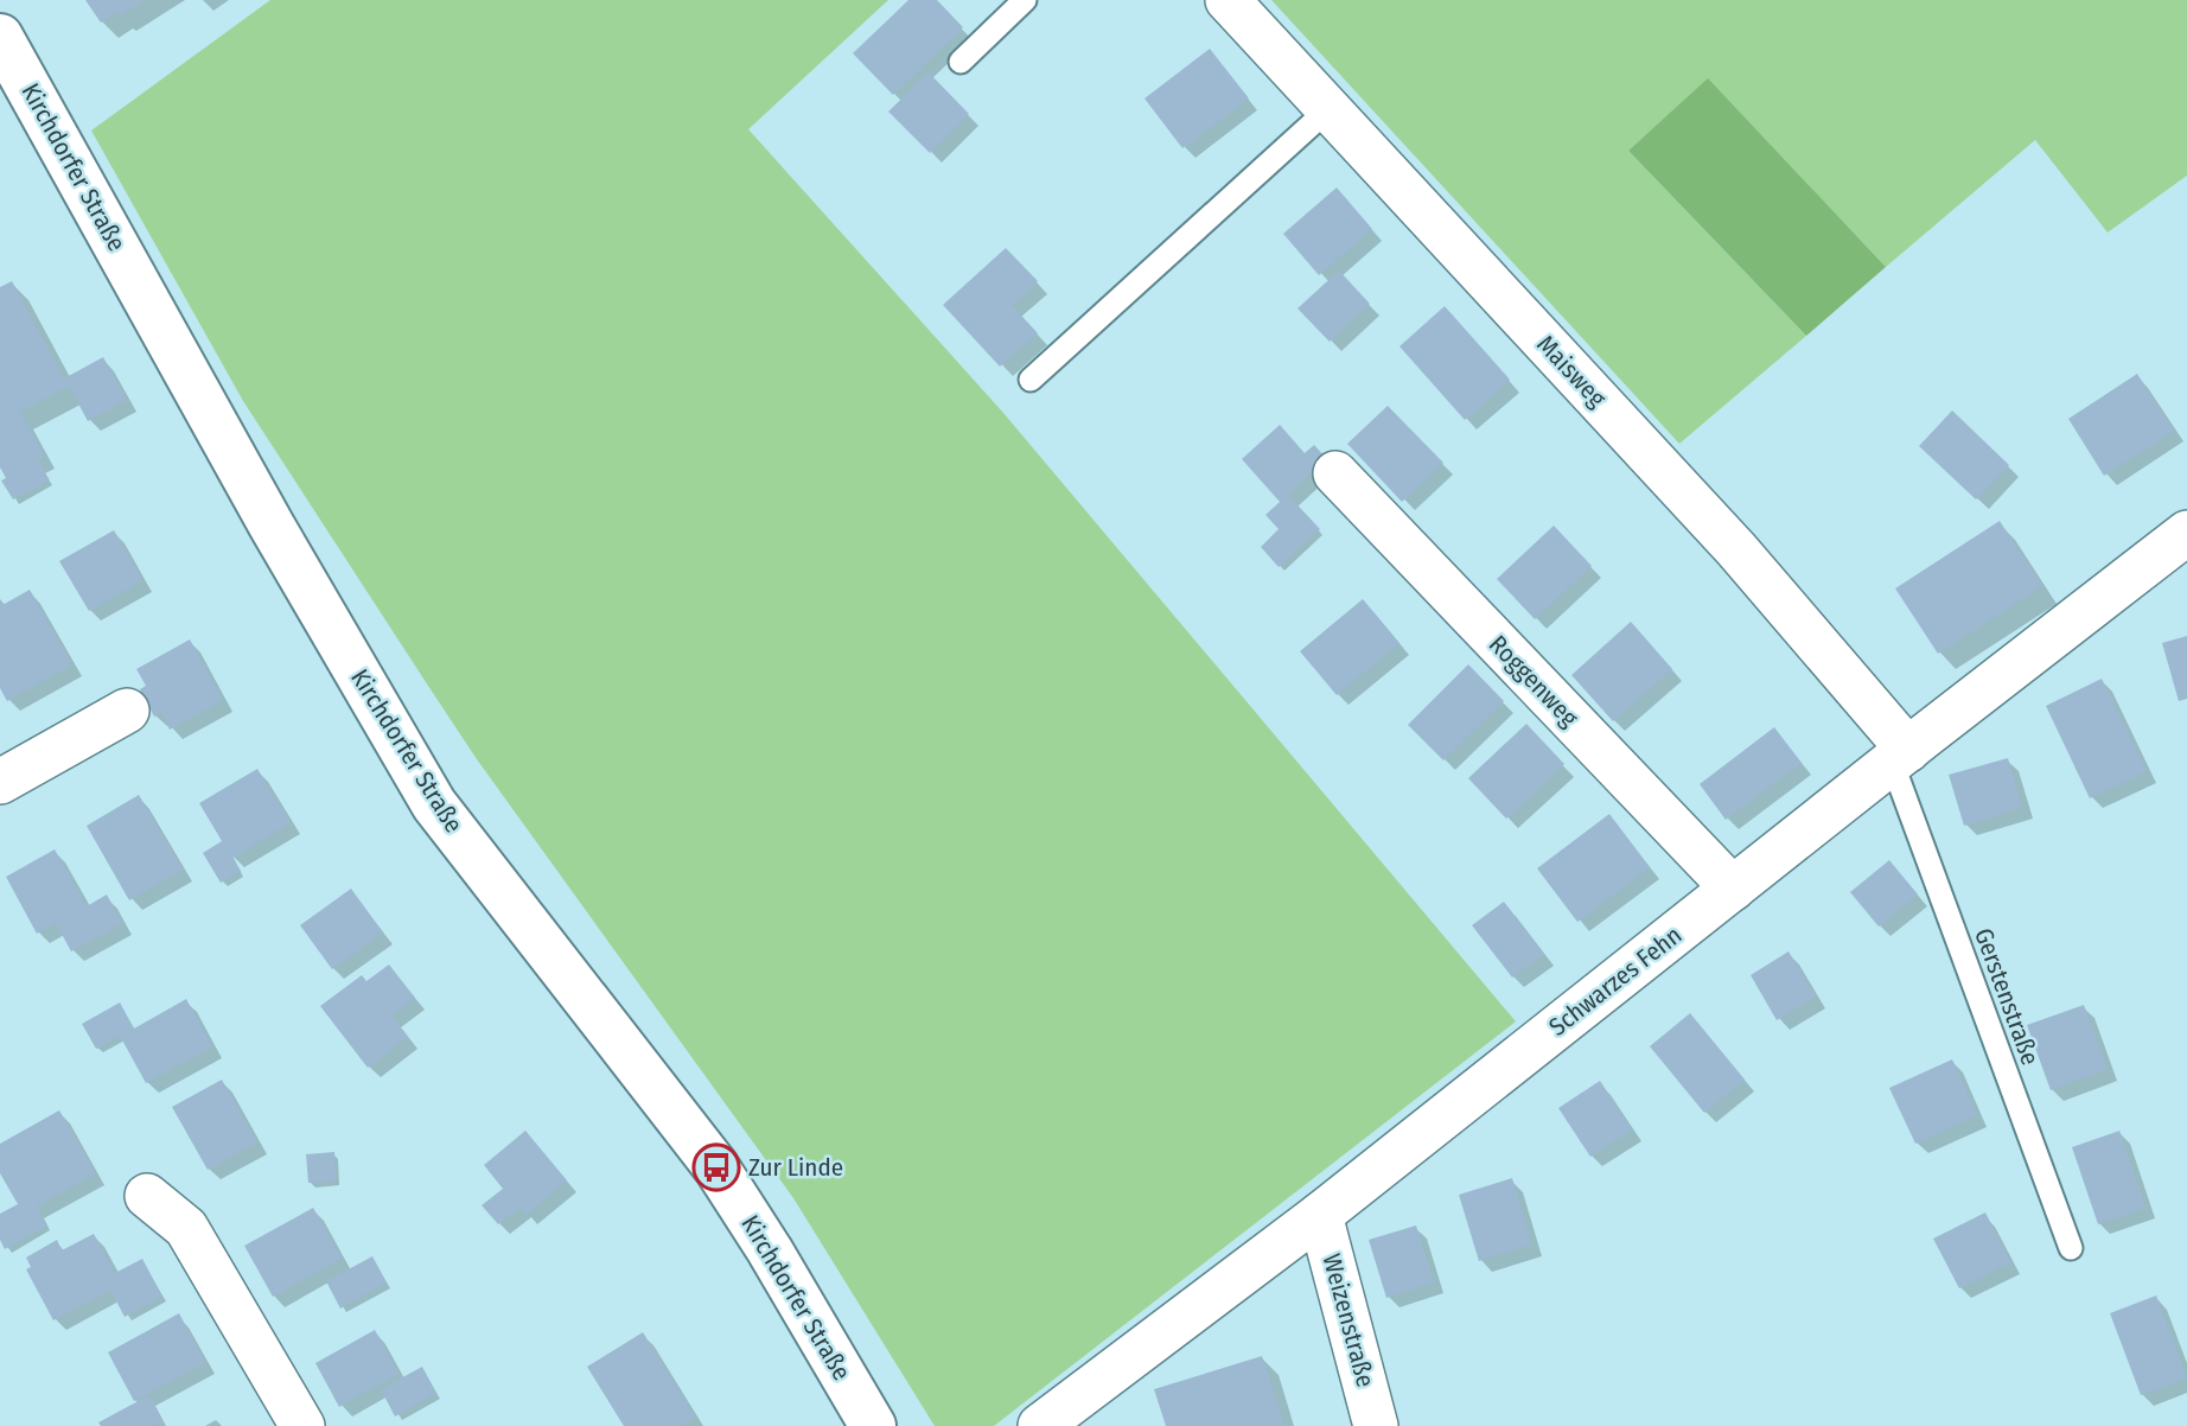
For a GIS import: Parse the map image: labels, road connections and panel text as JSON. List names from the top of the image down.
{
  "streets": {
    "street": [
      "Kirchdorfer Straße",
      "Maisweg",
      "Roggenweg",
      "Schwarzes Fehn",
      "Weizenstraße"
    ],
    "lane": ["Gerstenstraße"]
  },
  "crossings": [
    ["Maisweg", "Schwarzes Fehn"],
    ["Maisweg", "Gerstenstraße"],
    ["Roggenweg", "Schwarzes Fehn"],
    ["Schwarzes Fehn", "Gerstenstraße"],
    ["Schwarzes Fehn", "Weizenstraße"]
  ],
  "places": {
    "bus stop": ["Zur Linde"]
  }
}
